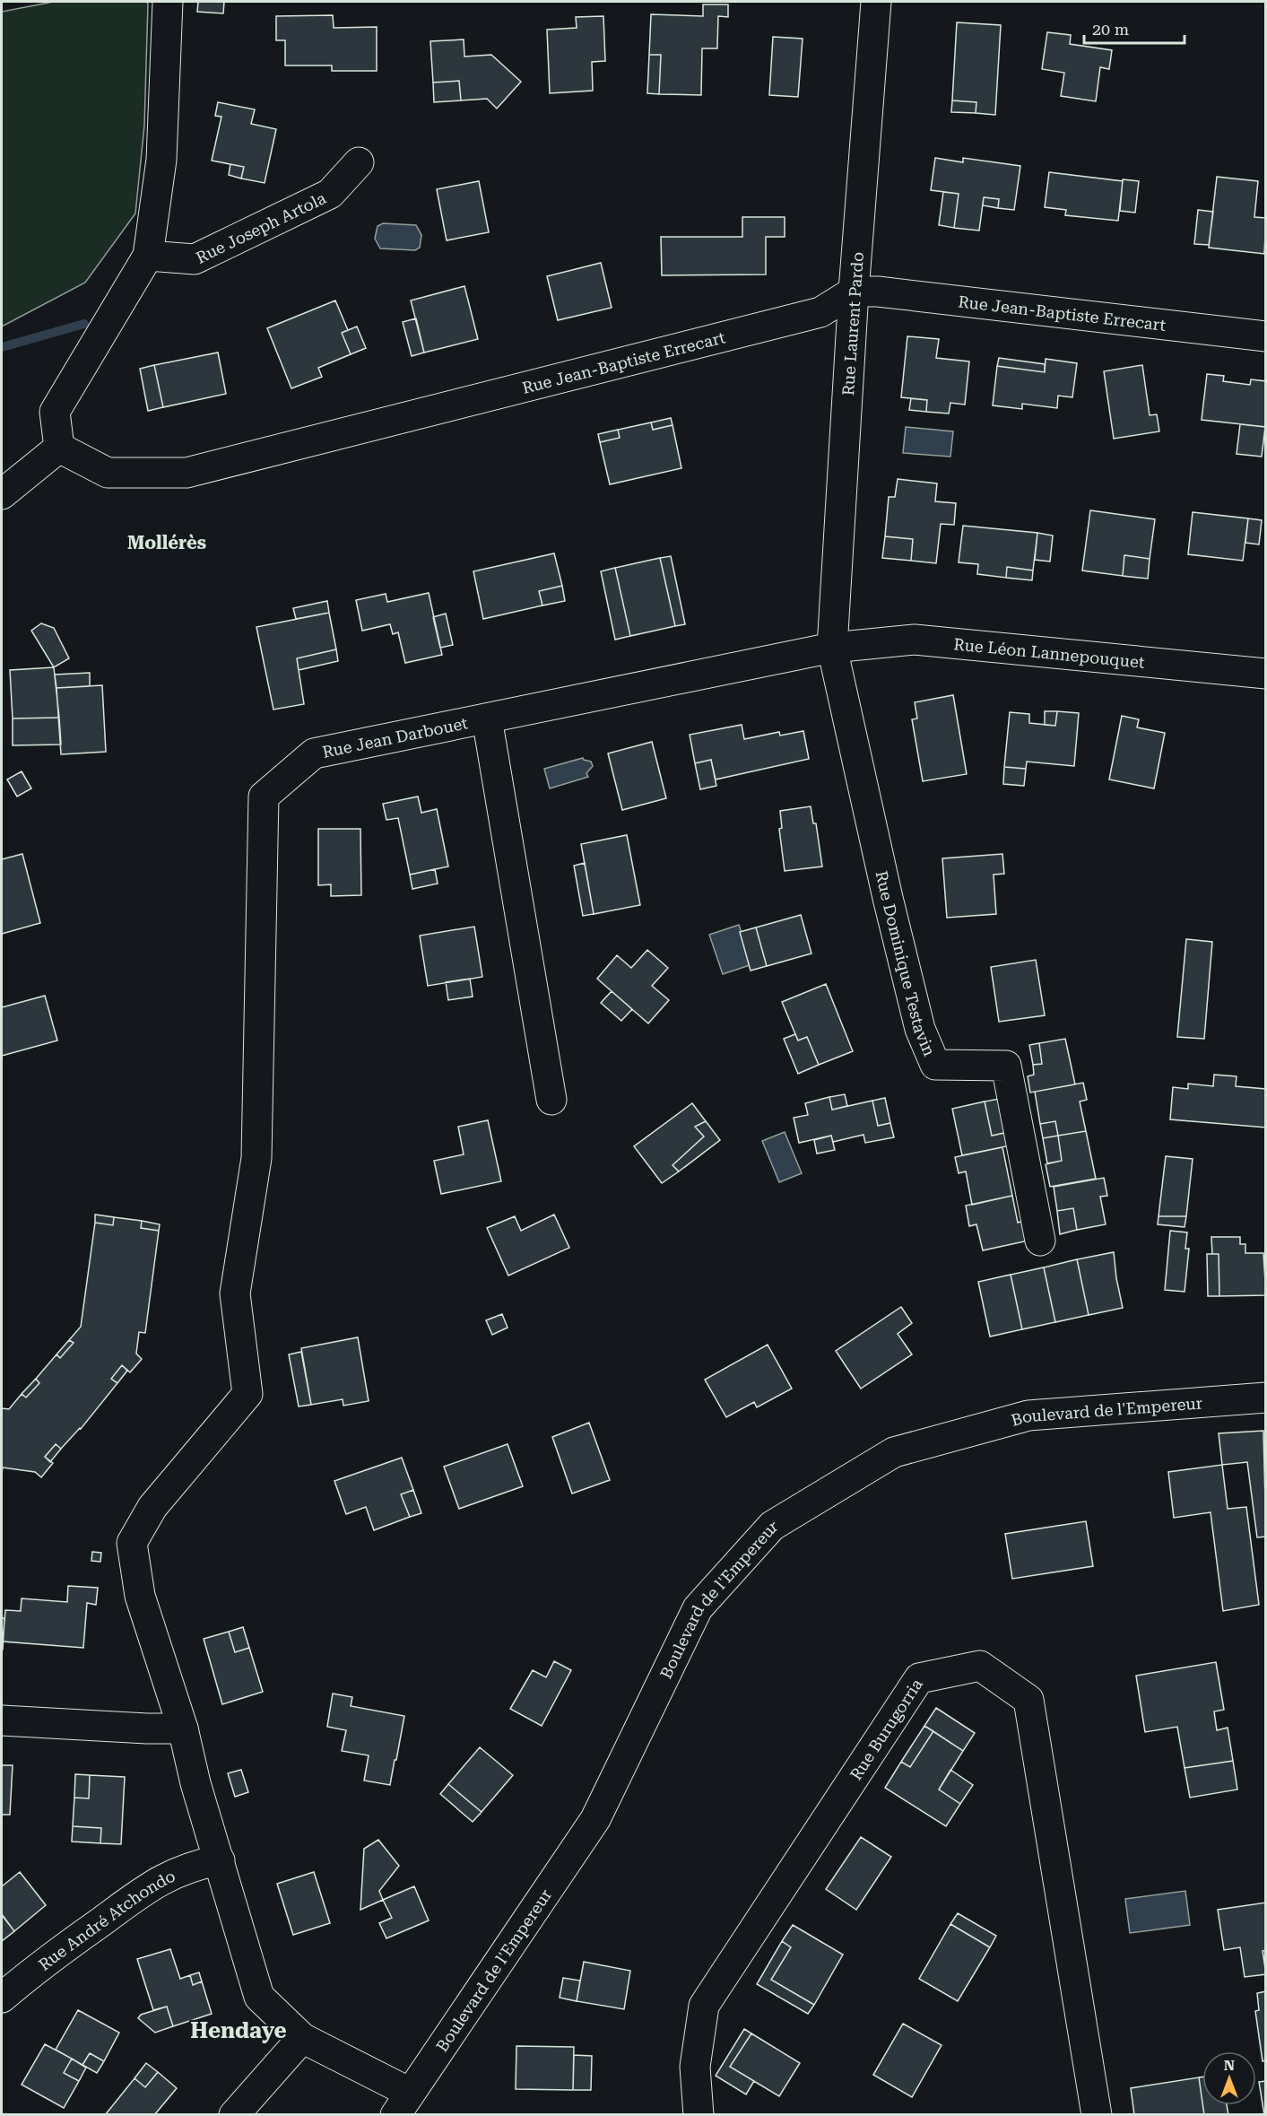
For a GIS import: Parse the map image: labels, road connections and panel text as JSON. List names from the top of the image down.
{
  "streets": {
    "street": [
      "Rue Joseph Artola",
      "Rue Jean-Baptiste Errecart",
      "Rue Laurent Pardo",
      "Rue Léon Lannepouquet",
      "Rue Jean Darbouet",
      "Rue Dominique Testavin",
      "Boulevard de l'Empereur",
      "Rue Burugorria",
      "Rue André Atchondo"
    ]
  },
  "crossings": [
    ["Rue Jean-Baptiste Errecart", "Rue Laurent Pardo"],
    ["Rue Laurent Pardo", "Rue Léon Lannepouquet"],
    ["Rue Laurent Pardo", "Rue Jean Darbouet"],
    ["Rue Laurent Pardo", "Rue Dominique Testavin"],
    ["Rue Léon Lannepouquet", "Rue Jean Darbouet"],
    ["Rue Léon Lannepouquet", "Rue Dominique Testavin"],
    ["Rue Jean Darbouet", "Rue Dominique Testavin"],
    ["Rue Jean Darbouet", "Boulevard de l'Empereur"],
    ["Rue Jean Darbouet", "Rue André Atchondo"]
  ],
  "districts": ["Mollérès", "Hendaye"],
  "scale_bar": "20 m",
  "north": "top"
}
